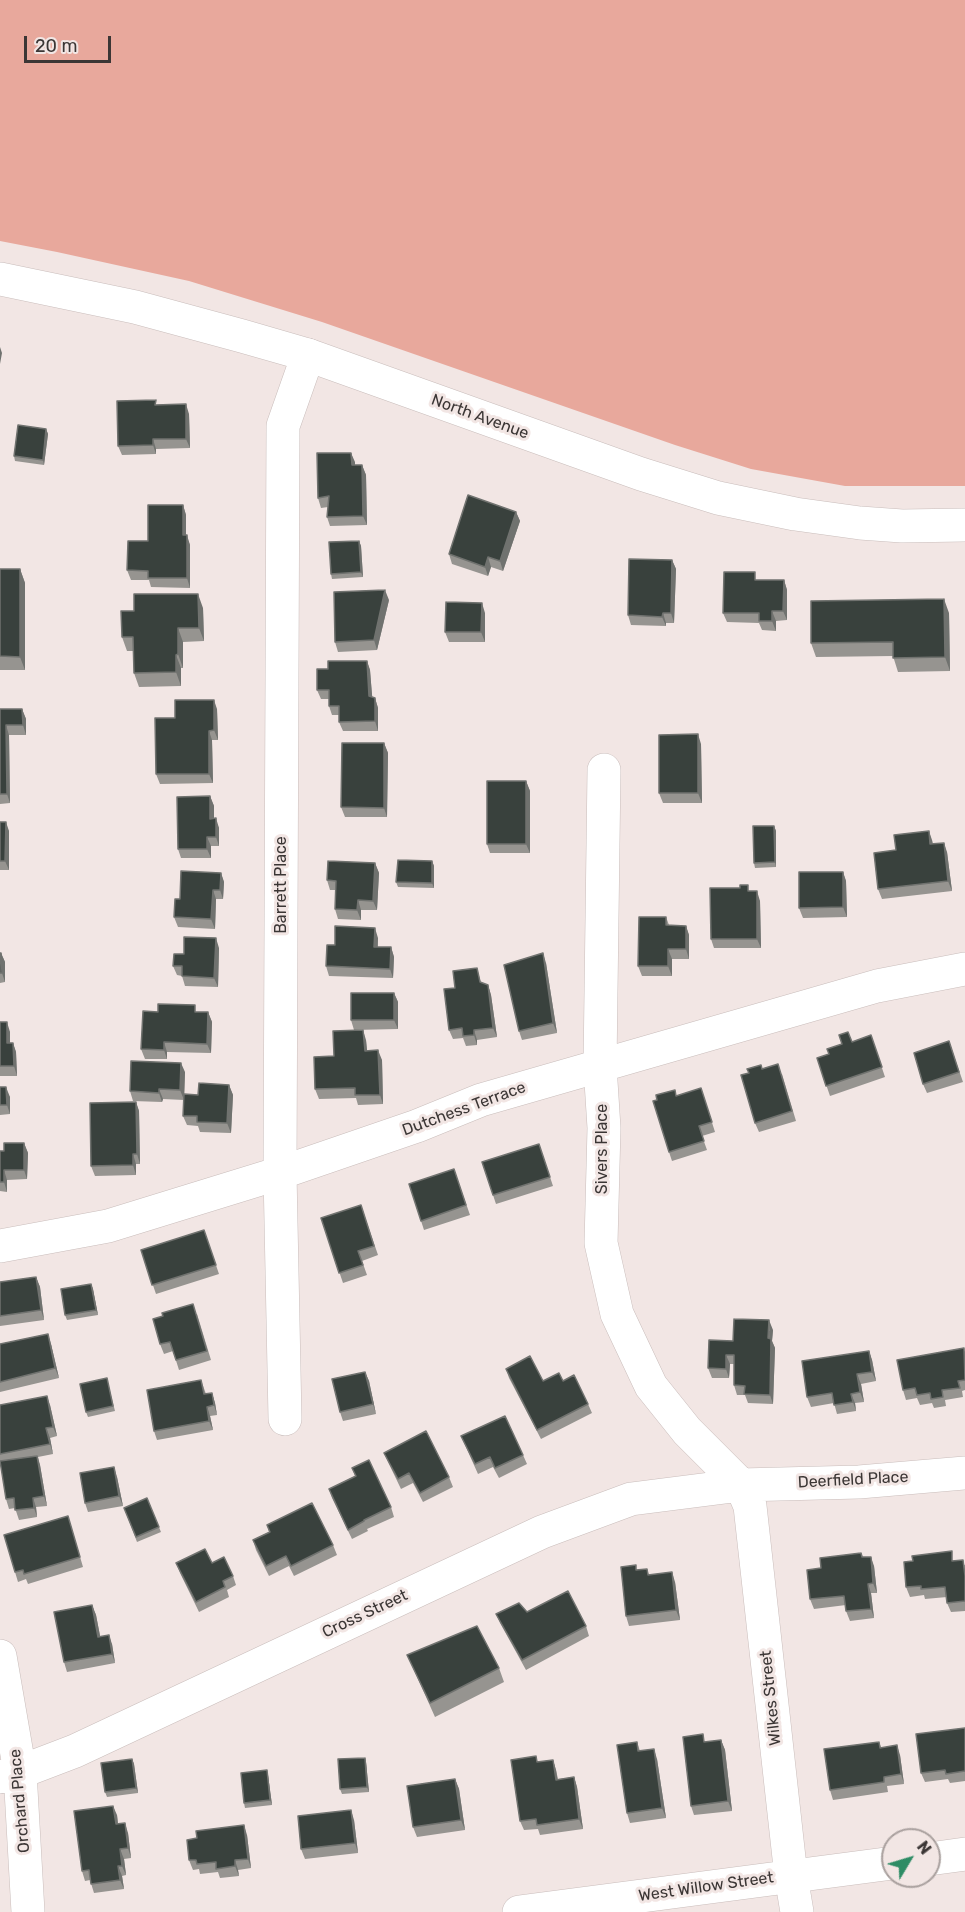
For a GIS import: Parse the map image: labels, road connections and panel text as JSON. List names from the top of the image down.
{
  "streets": {
    "street": [
      "North Avenue",
      "Barrett Place",
      "Dutchess Terrace",
      "Sivers Place",
      "Deerfield Place",
      "Cross Street",
      "Wilkes Street",
      "Orchard Place",
      "West Willow Street"
    ]
  },
  "crossings": [
    ["North Avenue", "Barrett Place"],
    ["Barrett Place", "Dutchess Terrace"],
    ["Dutchess Terrace", "Sivers Place"],
    ["Sivers Place", "Deerfield Place"],
    ["Sivers Place", "Cross Street"],
    ["Sivers Place", "Wilkes Street"],
    ["Deerfield Place", "Cross Street"],
    ["Deerfield Place", "Wilkes Street"],
    ["Cross Street", "Wilkes Street"],
    ["Cross Street", "Orchard Place"],
    ["Wilkes Street", "West Willow Street"]
  ],
  "scale_bar": "20 m",
  "north": "top right"
}
